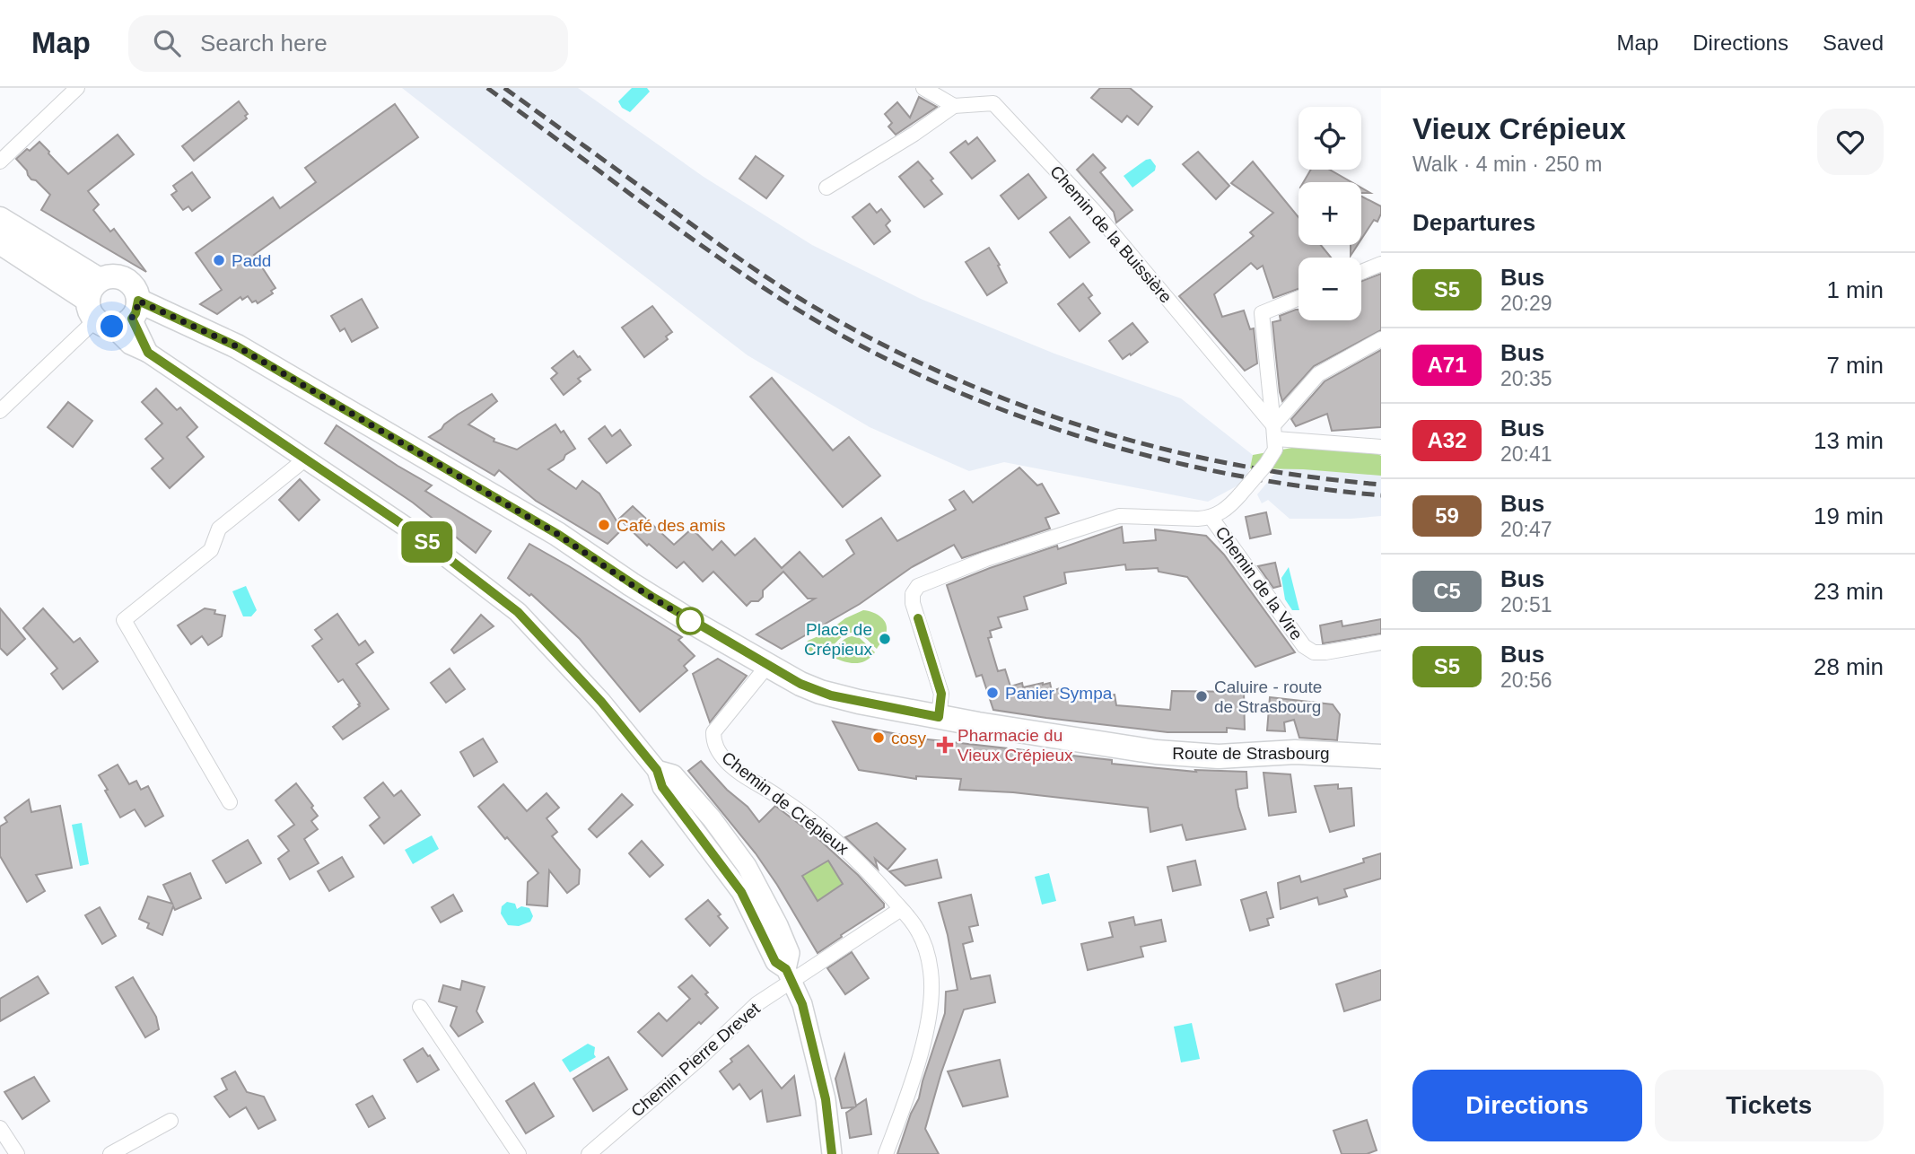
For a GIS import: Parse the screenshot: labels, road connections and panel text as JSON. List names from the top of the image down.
{
  "streets": {
    "main road": ["Route de Strasbourg"],
    "street": [
      "Chemin de la Buissière",
      "Chemin de la Vire",
      "Chemin de Crépieux",
      "Chemin Pierre Drevet"
    ]
  },
  "crossings": [
    ["Route de Strasbourg", "Chemin de Crépieux"],
    ["Chemin de Crépieux", "Chemin Pierre Drevet"]
  ],
  "places": {
    "other": [
      "Padd",
      "Café des amis",
      "Place de Crépieux",
      "Panier Sympa",
      "Caluire - route de Strasbourg",
      "cosy"
    ],
    "health": ["Pharmacie du Vieux Crépieux"]
  },
  "lines": ["bus line S5"],
  "page": {
    "header": "Map",
    "search": "Search here",
    "nav": ["Map", "Directions", "Saved"],
    "on_map": "S5",
    "heading": [
      ["Vieux Crépieux", "Walk · 4 min · 250 m"],
      "Departures"
    ],
    "map_buttons": ["+", "−"],
    "list": [
      {
        "mark": "S5",
        "name": "Bus",
        "note": "20:29",
        "value": "1 min"
      },
      {
        "mark": "A71",
        "name": "Bus",
        "note": "20:35",
        "value": "7 min"
      },
      {
        "mark": "A32",
        "name": "Bus",
        "note": "20:41",
        "value": "13 min"
      },
      {
        "mark": "59",
        "name": "Bus",
        "note": "20:47",
        "value": "19 min"
      },
      {
        "mark": "C5",
        "name": "Bus",
        "note": "20:51",
        "value": "23 min"
      },
      {
        "mark": "S5",
        "name": "Bus",
        "note": "20:56",
        "value": "28 min"
      }
    ],
    "buttons": ["Directions", "Tickets"]
  }
}
